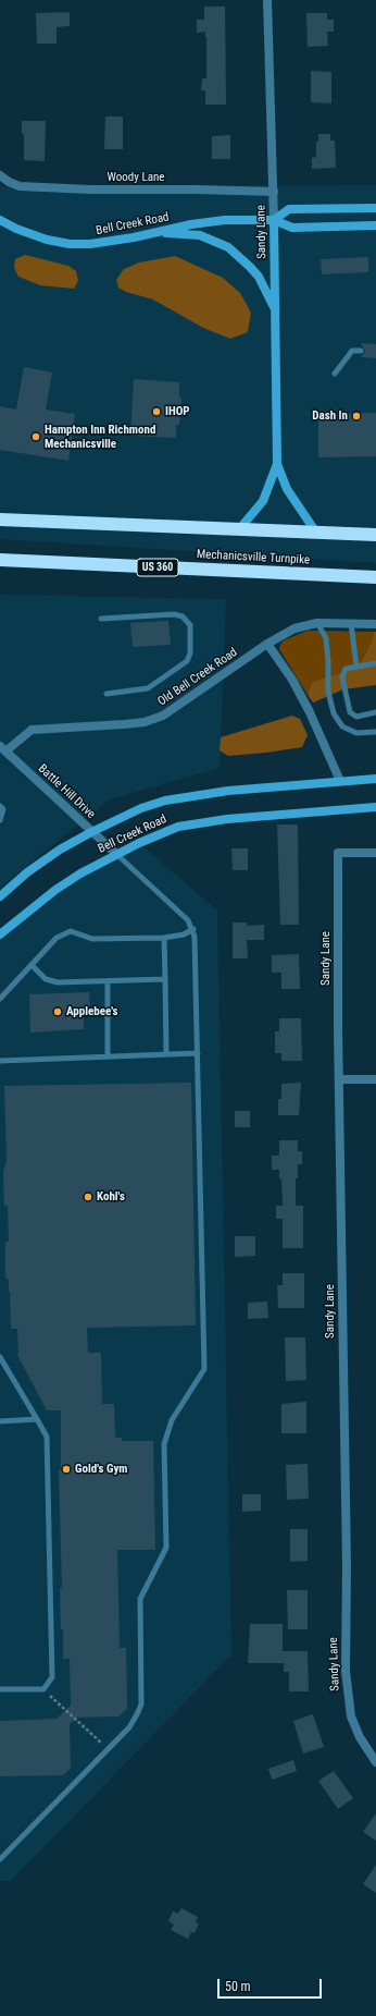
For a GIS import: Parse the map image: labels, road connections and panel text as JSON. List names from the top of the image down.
{
  "streets": {
    "highway": ["Mechanicsville Turnpike", "US 360"],
    "street": [
      "Woody Lane",
      "Bell Creek Road",
      "Sandy Lane",
      "Old Bell Creek Road",
      "Battle Hill Drive"
    ]
  },
  "crossings": [
    ["Woody Lane", "Sandy Lane"],
    ["Bell Creek Road", "Sandy Lane"],
    ["Bell Creek Road", "Battle Hill Drive"],
    ["Old Bell Creek Road", "Battle Hill Drive"]
  ],
  "places": [
    "IHOP",
    "Dash In",
    "Hampton Inn Richmond Mechanicsville",
    "Applebee's",
    "Kohl's",
    "Gold's Gym"
  ],
  "scale_bar": "50 m"
}
